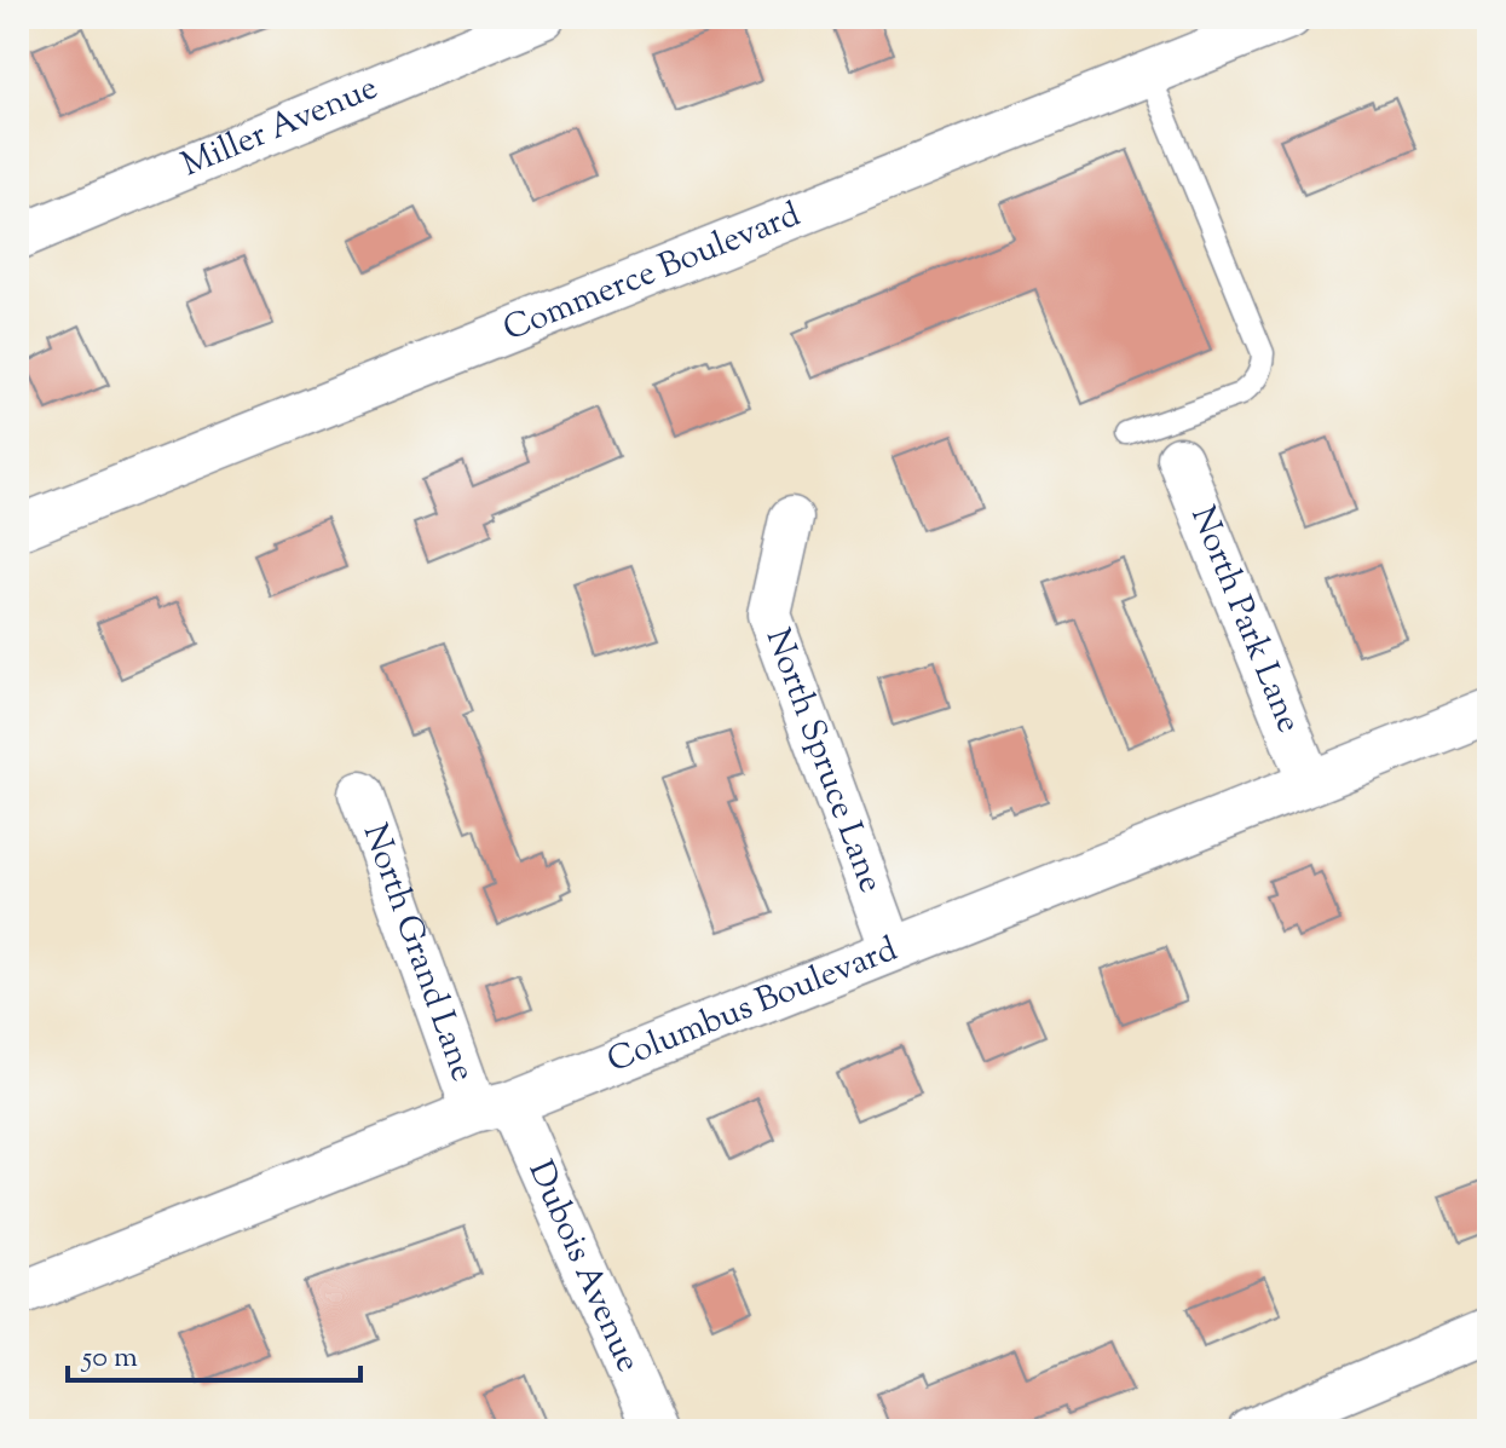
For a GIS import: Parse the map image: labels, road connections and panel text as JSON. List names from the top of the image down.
{
  "streets": {
    "street": [
      "Miller Avenue",
      "Commerce Boulevard",
      "North Park Lane",
      "North Spruce Lane",
      "North Grand Lane",
      "Columbus Boulevard",
      "Dubois Avenue"
    ]
  },
  "crossings": [
    ["North Park Lane", "Columbus Boulevard"],
    ["North Spruce Lane", "Columbus Boulevard"],
    ["North Grand Lane", "Columbus Boulevard"],
    ["North Grand Lane", "Dubois Avenue"],
    ["Columbus Boulevard", "Dubois Avenue"]
  ],
  "scale_bar": "50 m"
}
